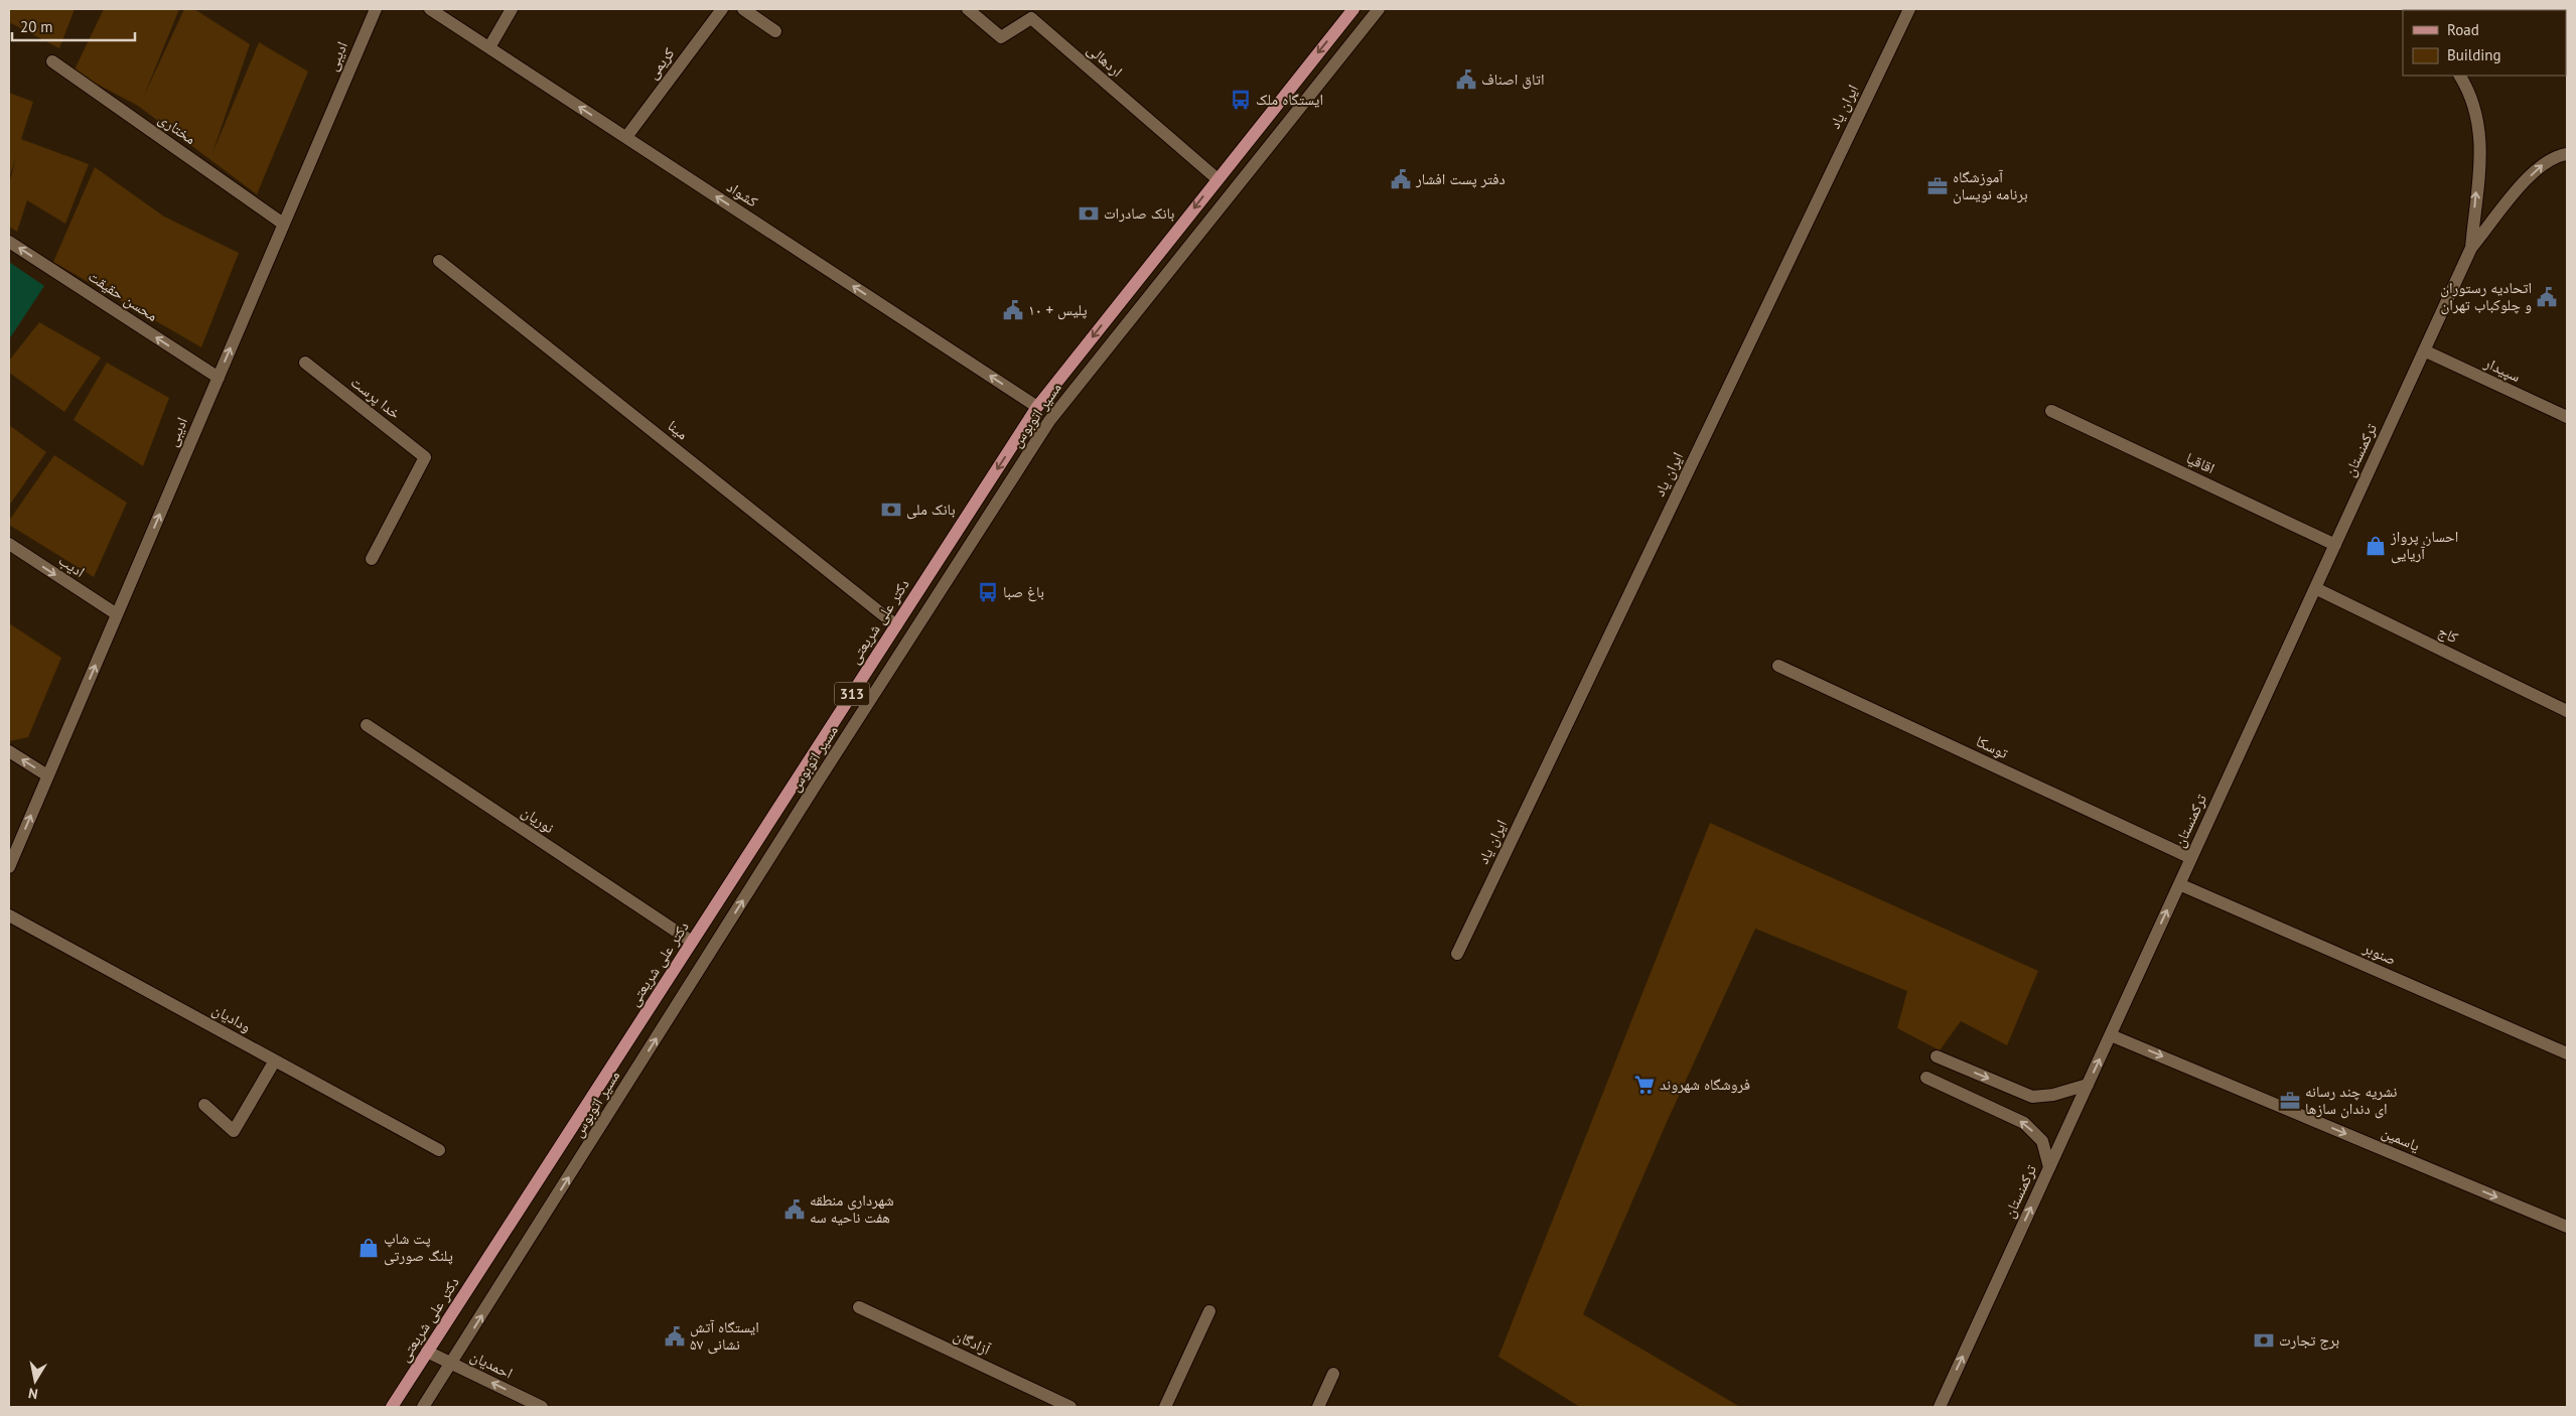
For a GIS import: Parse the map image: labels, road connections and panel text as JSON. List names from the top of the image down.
{
  "streets": {
    "main road": ["دکتر علی شریعتی", "313"],
    "street": [
      "ادیبی",
      "اردهالی",
      "کریمی",
      "ایران یاد",
      "مختاری",
      "کشواد",
      "محسن حقیقت",
      "سپیدار",
      "خدا پرست",
      "مسیر اتوبوس",
      "مینا",
      "ترکمنستان",
      "اقاقیا",
      "ادیب",
      "کاج",
      "توسکا",
      "نوریان",
      "صنوبر",
      "ودادیان",
      "یاسمین",
      "آزادگان",
      "احمدیان"
    ]
  },
  "crossings": [
    ["ادیبی", "مختاری"],
    ["ادیبی", "محسن حقیقت"],
    ["ادیبی", "ادیب"],
    ["اردهالی", "دکتر علی شریعتی"],
    ["کریمی", "کشواد"],
    ["کشواد", "دکتر علی شریعتی"],
    ["سپیدار", "ترکمنستان"],
    ["مسیر اتوبوس", "احمدیان"],
    ["مینا", "دکتر علی شریعتی"],
    ["ترکمنستان", "اقاقیا"],
    ["ترکمنستان", "کاج"],
    ["ترکمنستان", "توسکا"],
    ["ترکمنستان", "صنوبر"],
    ["ترکمنستان", "یاسمین"],
    ["دکتر علی شریعتی", "نوریان"],
    ["دکتر علی شریعتی", "احمدیان"]
  ],
  "one_way": [
    "ادیبی",
    "کشواد",
    "محسن حقیقت",
    "مسیر اتوبوس",
    "ترکمنستان",
    "ادیب",
    "دکتر علی شریعتی",
    "یاسمین",
    "احمدیان"
  ],
  "places": {
    "public building": [
      "اتاق اصناف",
      "دفتر پست افشار",
      "اتحادیه رستوران و چلوکباب تهران",
      "پلیس + ۱۰",
      "شهرداری منطقه هفت ناحیه سه",
      "ایستگاه آتش نشانی ۵۷"
    ],
    "bus stop": ["ایستگاه ملک", "باغ صبا"],
    "office": ["آموزشگاه برنامه نویسان", "نشریه چند رسانه ای دندان سازها"],
    "bank": ["بانک صادرات", "بانک ملی", "برج تجارت"],
    "shop": ["احسان پرواز آریایی", "پت شاپ پلنگ صورتی"],
    "supermarket": ["فروشگاه شهروند"]
  },
  "legend": ["Road", "Building"],
  "scale_bar": "20 m",
  "north": "bottom"
}
